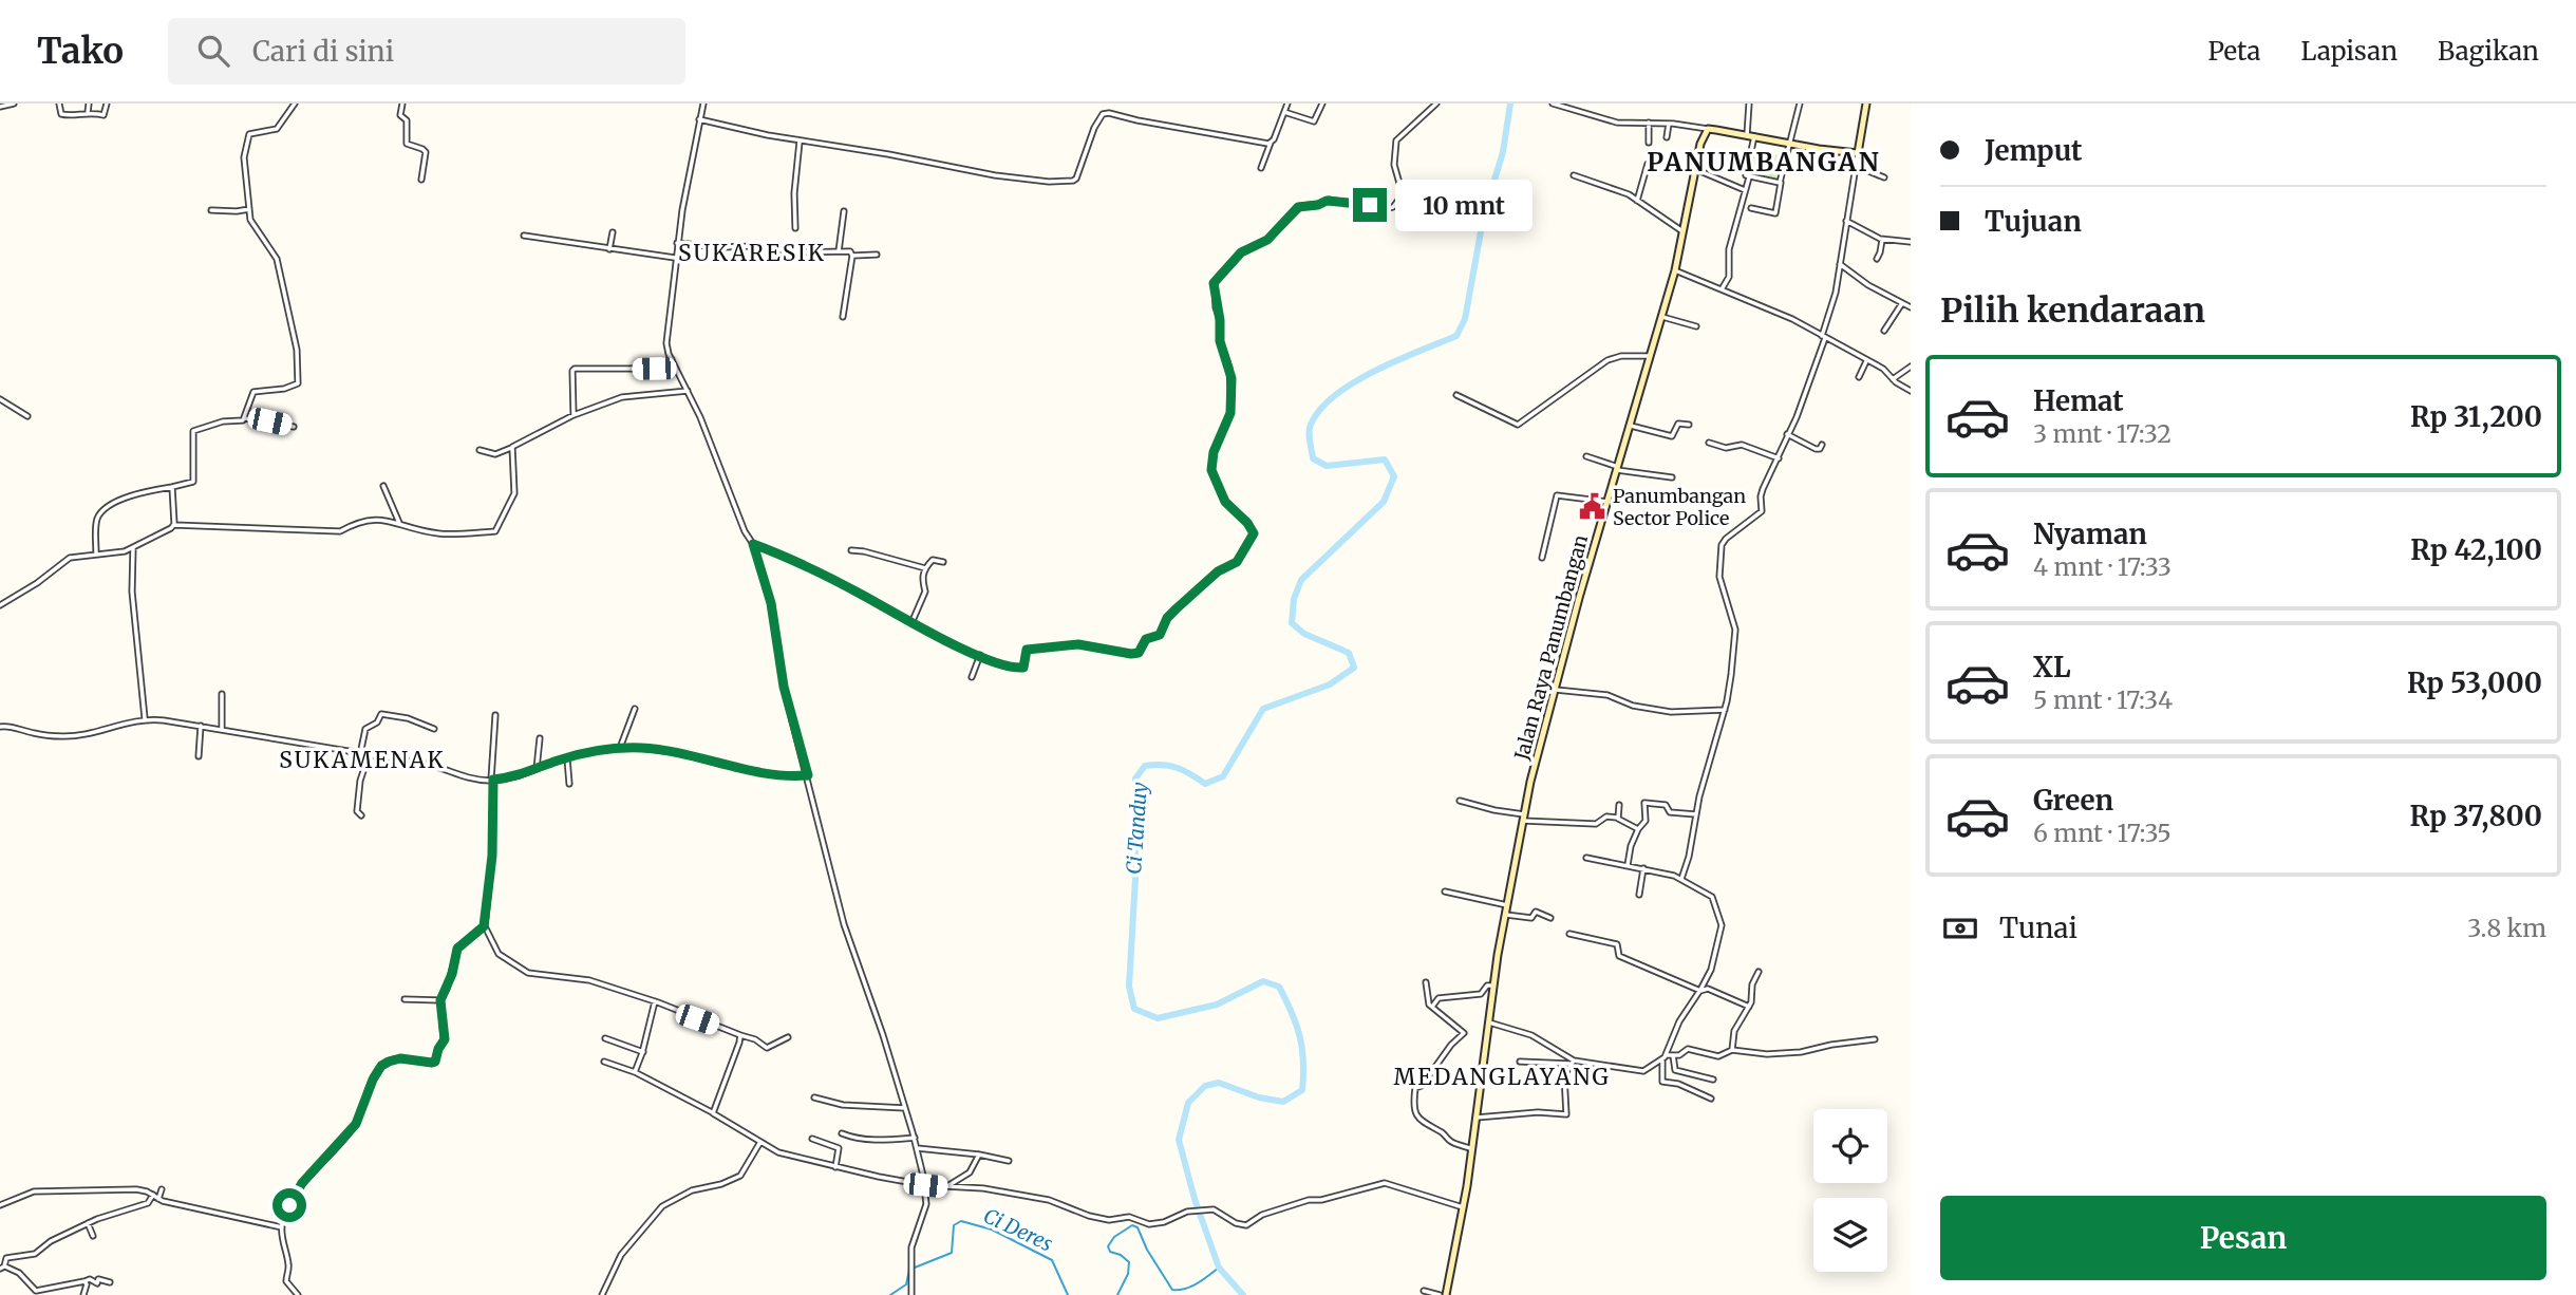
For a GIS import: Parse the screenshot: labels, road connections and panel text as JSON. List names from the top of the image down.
{
  "streets": {
    "main road": ["Jalan Raya Panumbangan"]
  },
  "districts": [
    "PANUMBANGAN",
    "SUKARESIK",
    "SUKAMENAK",
    "MEDANGLAYANG"
  ],
  "water": ["Ci Tanduy", "Ci Deres"],
  "places": {
    "public building": ["Panumbangan Sector Police"]
  },
  "page": {
    "header": "Tako",
    "search": "Cari di sini",
    "nav": ["Peta", "Lapisan", "Bagikan"],
    "banner": ["Jemput", "Tujuan"],
    "bubble": "10 mnt",
    "heading": "Pilih kendaraan",
    "list": [
      {
        "name": "Hemat",
        "note": "3 mnt · 17:32",
        "value": "Rp 31,200"
      },
      {
        "name": "Nyaman",
        "note": "4 mnt · 17:33",
        "value": "Rp 42,100"
      },
      {
        "name": "XL",
        "note": "5 mnt · 17:34",
        "value": "Rp 53,000"
      },
      {
        "name": "Green",
        "note": "6 mnt · 17:35",
        "value": "Rp 37,800"
      }
    ],
    "pay": ["Tunai", "3.8 km"],
    "buttons": "Pesan"
  }
}
